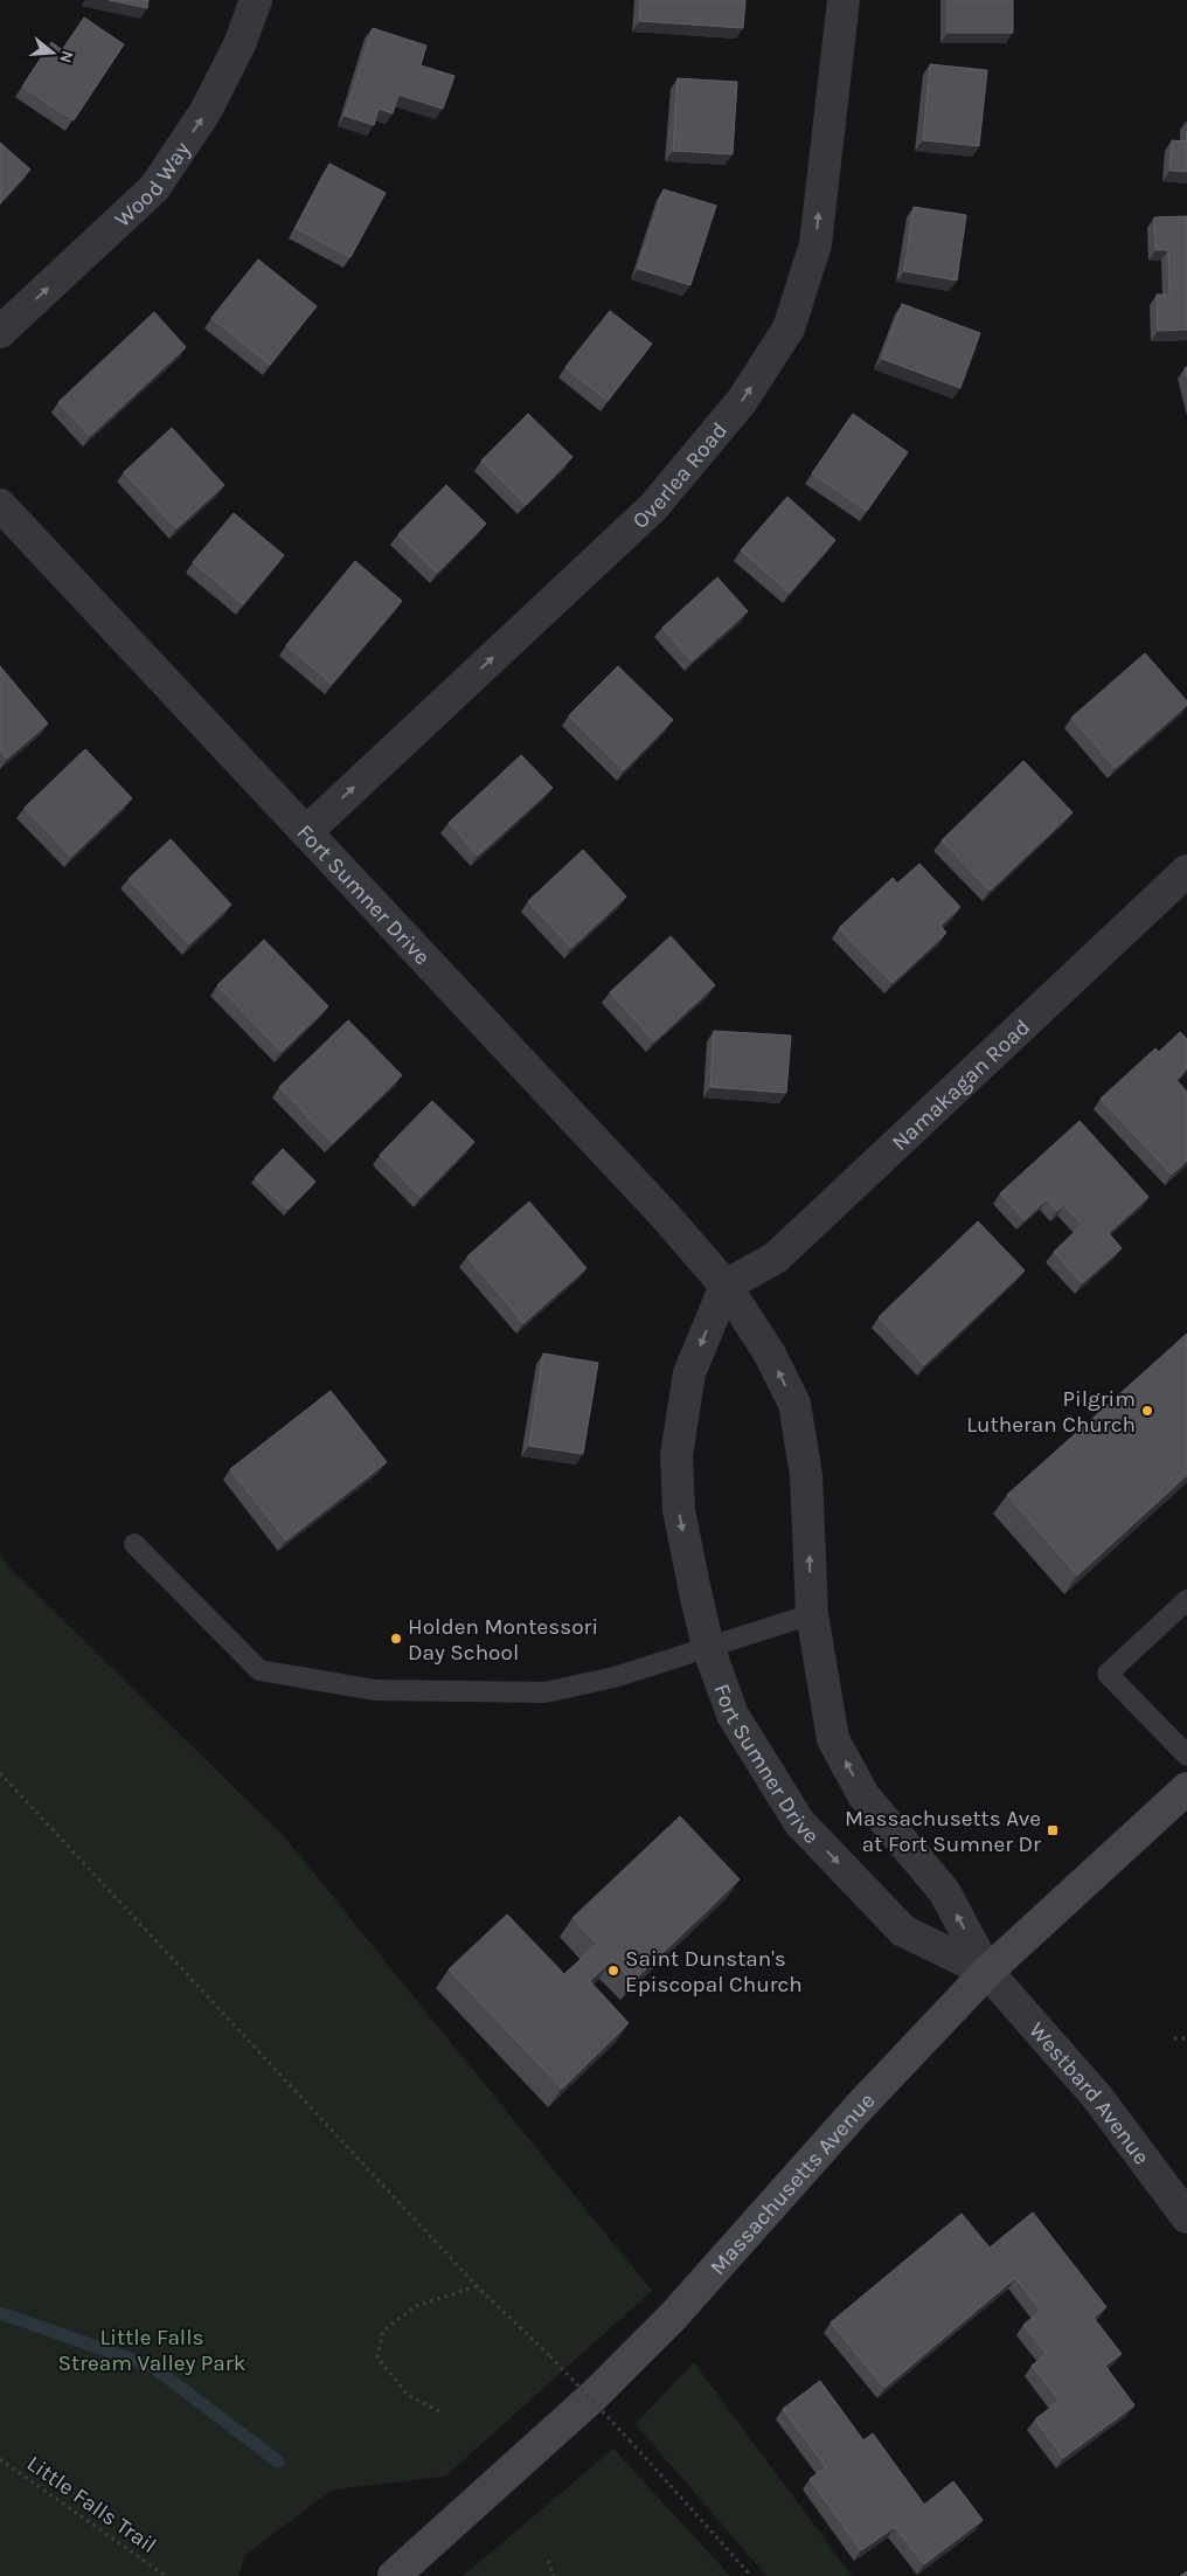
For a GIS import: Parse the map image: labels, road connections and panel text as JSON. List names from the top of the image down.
{
  "streets": {
    "main road": ["Massachusetts Avenue"],
    "street": [
      "Wood Way",
      "Overlea Road",
      "Fort Sumner Drive",
      "Namakagan Road",
      "Westbard Avenue"
    ],
    "path": ["Little Falls Trail"]
  },
  "crossings": [
    ["Overlea Road", "Fort Sumner Drive"],
    ["Fort Sumner Drive", "Namakagan Road"],
    ["Fort Sumner Drive", "Westbard Avenue"],
    ["Fort Sumner Drive", "Massachusetts Avenue"],
    ["Westbard Avenue", "Massachusetts Avenue"]
  ],
  "one_way": ["Wood Way", "Overlea Road"],
  "parks": ["Little Falls Stream Valley Park"],
  "places": {
    "other": ["Pilgrim Lutheran Church", "Holden Montessori Day School", "Saint Dunstan's Episcopal Church"],
    "transit": ["Massachusetts Ave at Fort Sumner Dr"]
  },
  "north": "right"
}
